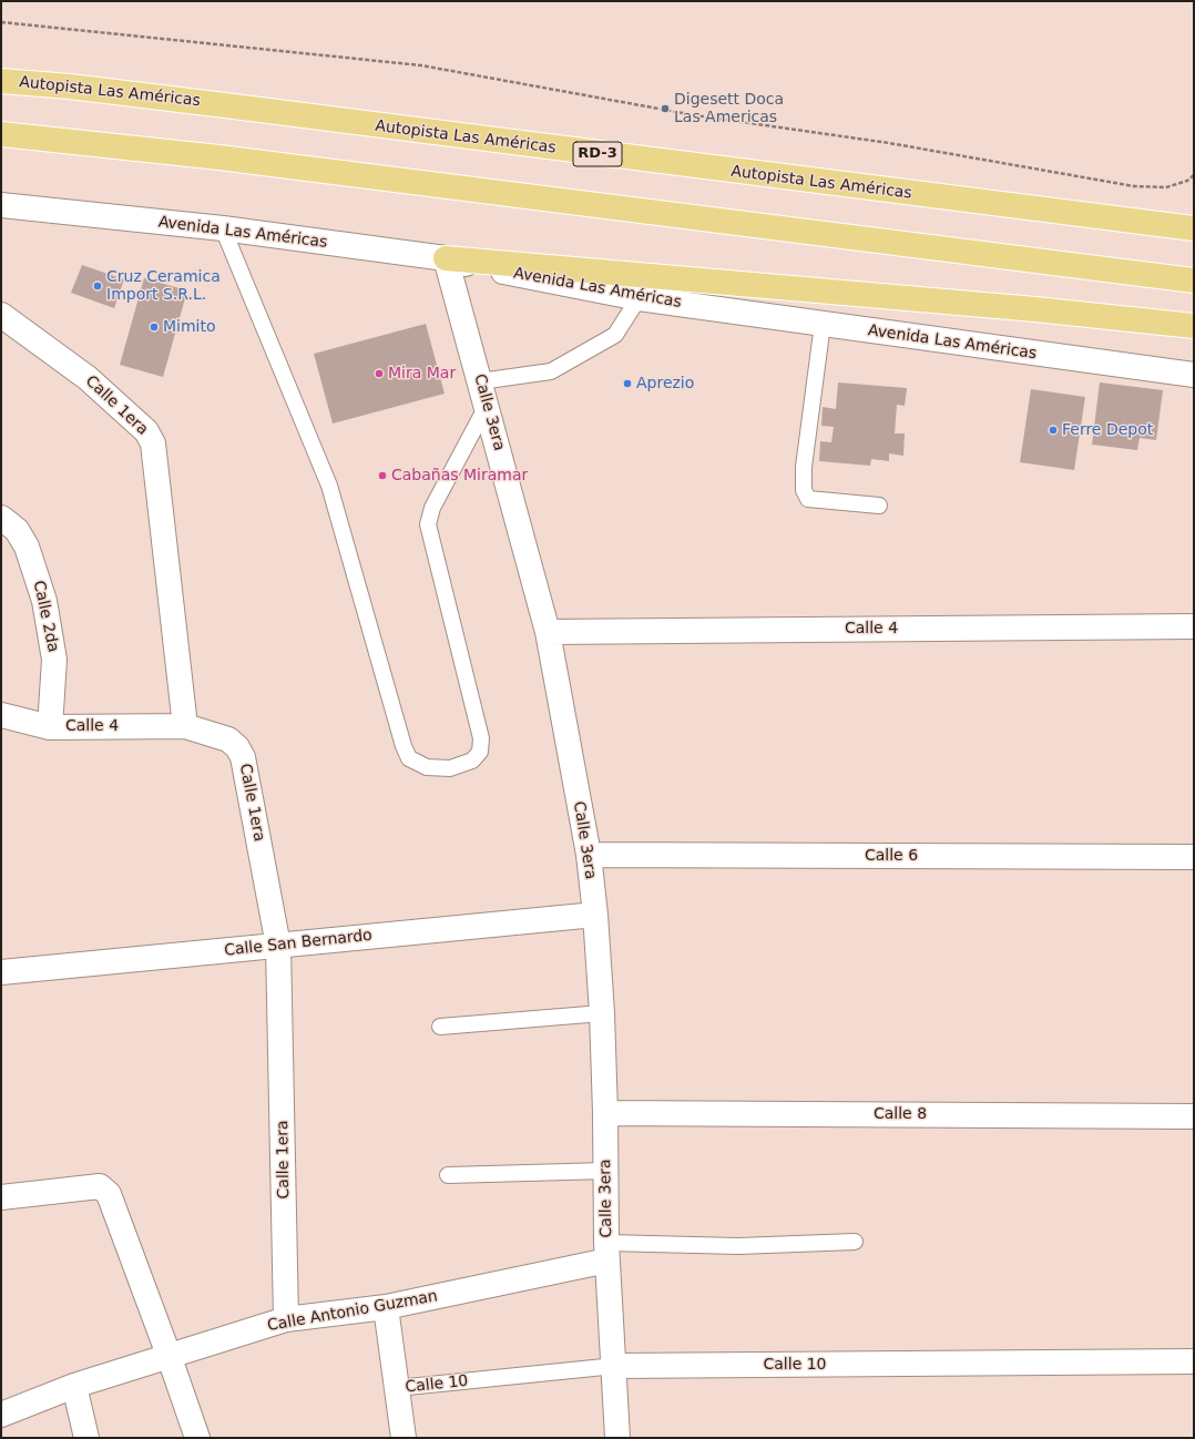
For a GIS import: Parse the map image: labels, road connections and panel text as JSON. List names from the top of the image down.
{
  "streets": {
    "highway": ["Autopista Las Américas", "RD-3"],
    "street": [
      "Avenida Las Américas",
      "Calle 1era",
      "Calle 3era",
      "Calle 2da",
      "Calle 4",
      "Calle 6",
      "Calle San Bernardo",
      "Calle 8",
      "Calle Antonio Guzman",
      "Calle 10"
    ]
  },
  "crossings": [
    ["Avenida Las Américas", "Calle 3era"],
    ["Calle 1era", "Calle 4"],
    ["Calle 1era", "Calle San Bernardo"],
    ["Calle 1era", "Calle Antonio Guzman"],
    ["Calle 3era", "Calle 4"],
    ["Calle 3era", "Calle 6"],
    ["Calle 3era", "Calle San Bernardo"],
    ["Calle 3era", "Calle 8"],
    ["Calle 3era", "Calle Antonio Guzman"],
    ["Calle 3era", "Calle 10"],
    ["Calle 2da", "Calle 4"]
  ],
  "places": [
    "Digesett Doca Las Americas",
    "Cruz Ceramica Import S.R.L.",
    "Mimito",
    "Mira Mar",
    "Aprezio",
    "Ferre Depot",
    "Cabañas Miramar"
  ]
}
